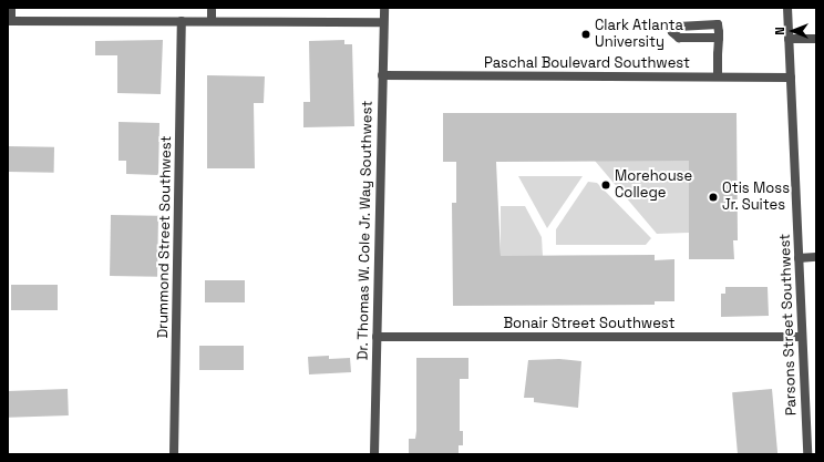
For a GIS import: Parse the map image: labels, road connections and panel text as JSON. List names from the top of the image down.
{
  "streets": {
    "street": [
      "Paschal Boulevard Southwest",
      "Dr. Thomas W. Cole Jr. Way Southwest",
      "Drummond Street Southwest",
      "Bonair Street Southwest",
      "Parsons Street Southwest"
    ]
  },
  "crossings": [
    ["Paschal Boulevard Southwest", "Dr. Thomas W. Cole Jr. Way Southwest"],
    ["Paschal Boulevard Southwest", "Parsons Street Southwest"],
    ["Dr. Thomas W. Cole Jr. Way Southwest", "Bonair Street Southwest"],
    ["Bonair Street Southwest", "Parsons Street Southwest"]
  ],
  "places": ["Clark Atlanta University", "Morehouse College", "Otis Moss Jr. Suites"],
  "north": "left"
}
